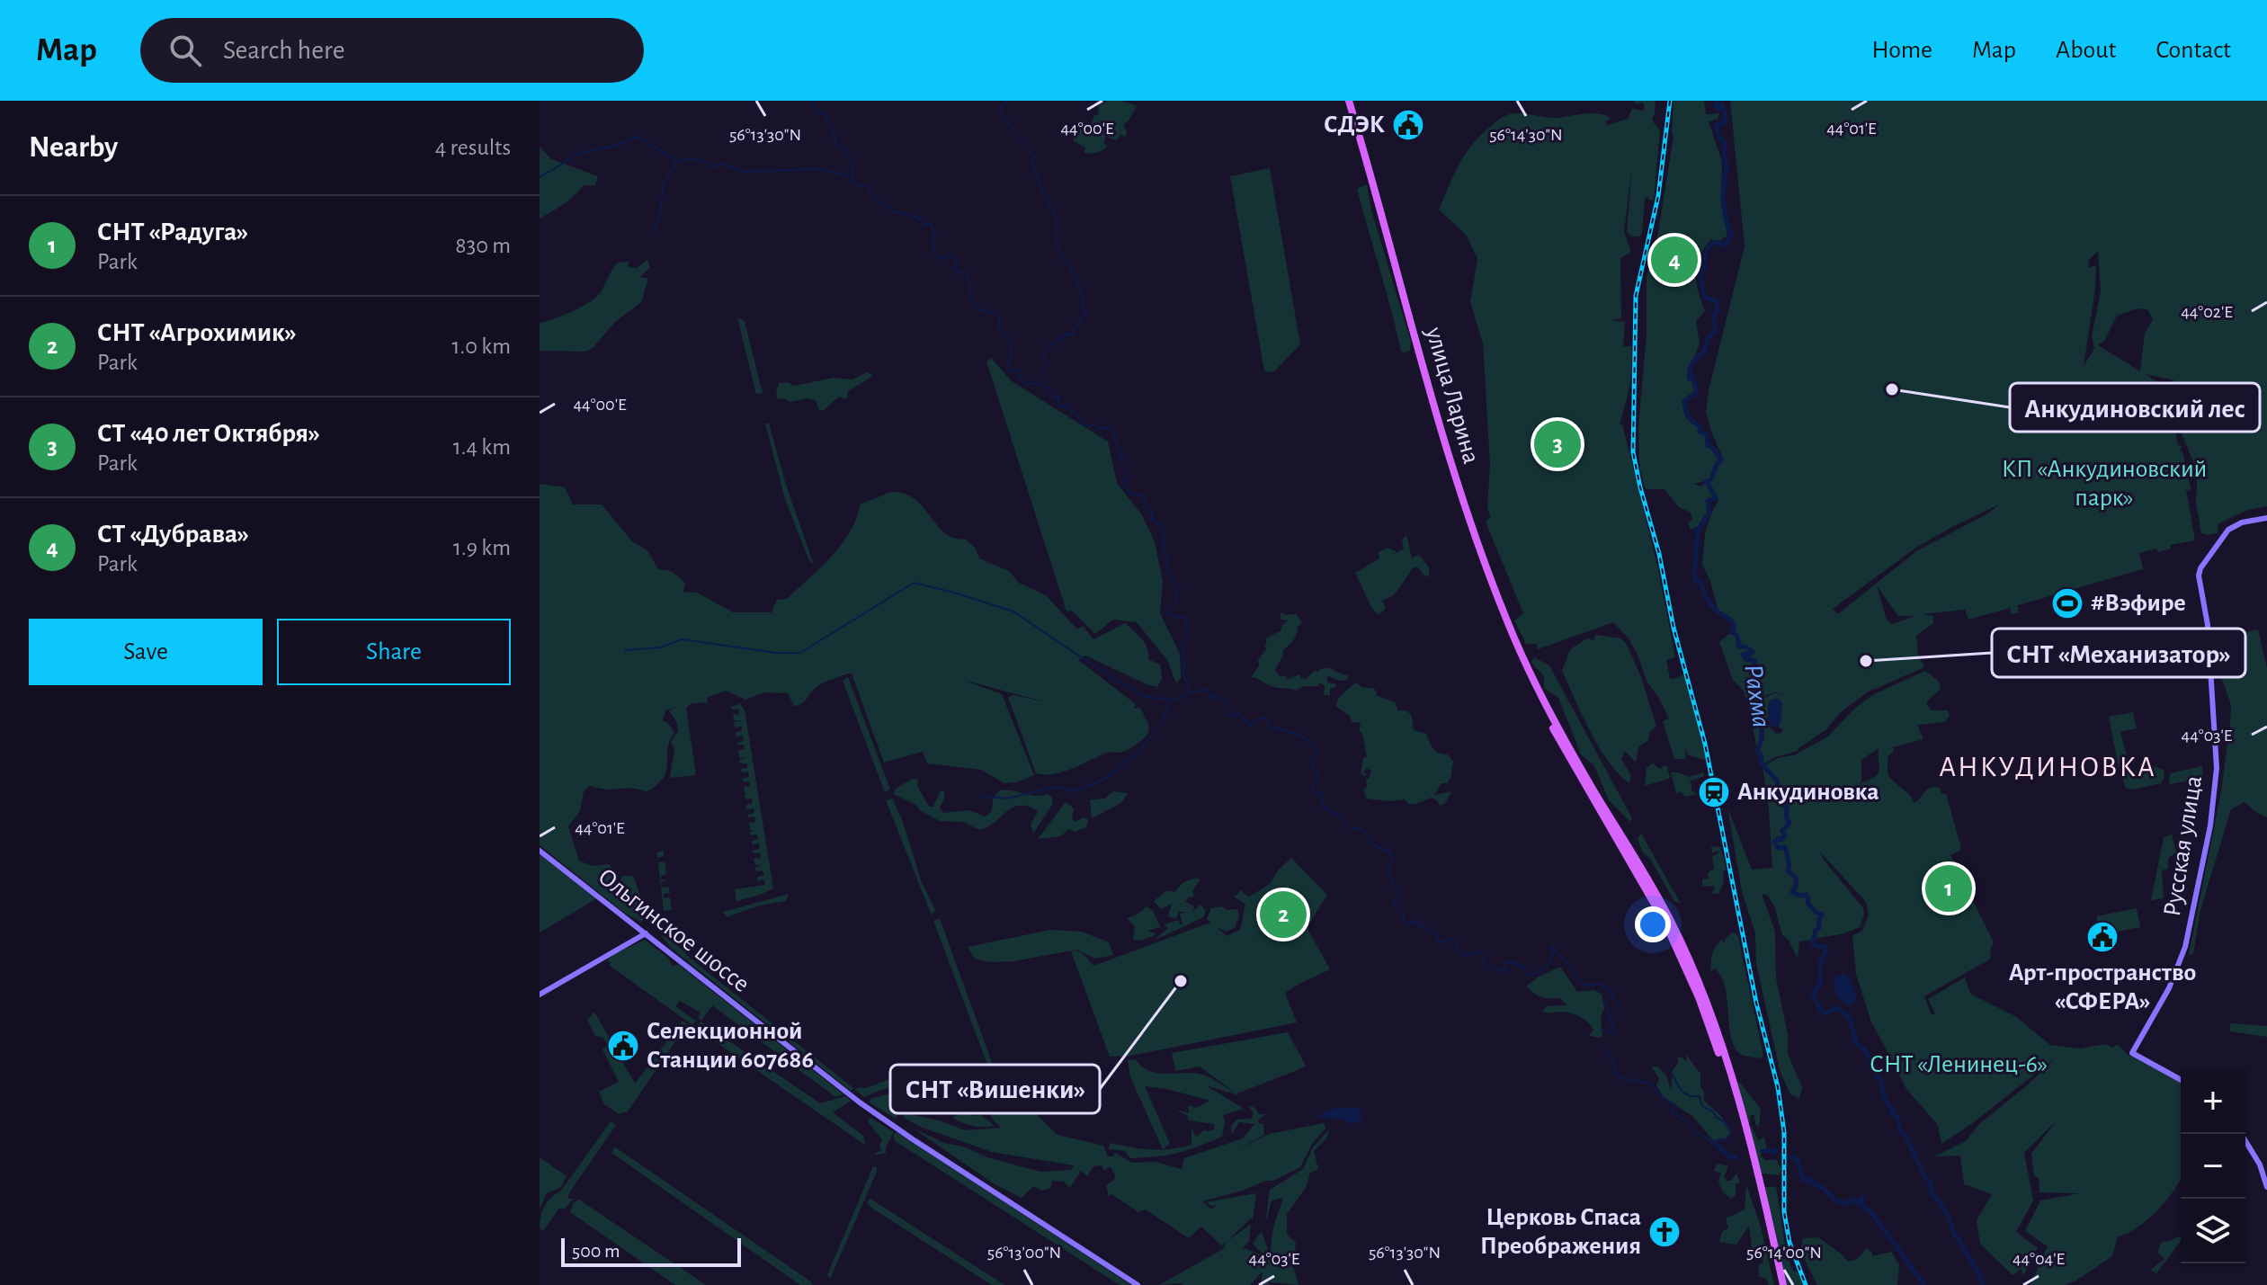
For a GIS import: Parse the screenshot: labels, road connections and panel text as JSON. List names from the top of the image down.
{
  "streets": {
    "main road": ["улица Ларина"],
    "street": ["Русская улица", "Ольгинское шоссе"]
  },
  "districts": ["АНКУДИНОВКА"],
  "water": ["Рахма"],
  "parks": ["КП «Анкудиновский парк»", "СНТ «Ленинец-6»"],
  "places": {
    "public building": ["СДЭК", "Арт-пространство «СФЕРА»", "Селекционной Станции 607686"],
    "other": ["Анкудиновский лес", "СНТ «Механизатор»", "СНТ «Вишенки»"],
    "sports": ["#Вэфире"],
    "station": ["Анкудиновка"],
    "church": ["Церковь Спаса Преображения"]
  },
  "scale_bar": "500 m",
  "page": {
    "header": "Map",
    "search": "Search here",
    "nav": [
      "Home",
      "Map",
      "About",
      "Contact"
    ],
    "heading": ["Nearby", "4 results"],
    "list": [
      {
        "mark": "1",
        "name": "СНТ «Радуга»",
        "note": "Park",
        "value": "830 m"
      },
      {
        "mark": "2",
        "name": "СНТ «Агрохимик»",
        "note": "Park",
        "value": "1.0 km"
      },
      {
        "mark": "3",
        "name": "СТ «40 лет Октября»",
        "note": "Park",
        "value": "1.4 km"
      },
      {
        "mark": "4",
        "name": "СТ «Дубрава»",
        "note": "Park",
        "value": "1.9 km"
      }
    ],
    "pins": [
      "4",
      "3",
      "1",
      "2"
    ],
    "buttons": ["Save", "Share"],
    "map_buttons": ["+", "−"],
    "scale": "500 m"
  },
  "coordinates": [
    "44°00'E",
    "44°01'E",
    "56°13'30\"N",
    "56°14'30\"N",
    "44°02'E",
    "44°03'E",
    "56°13'00\"N",
    "56°14'00\"N",
    "44°04'E"
  ]
}
